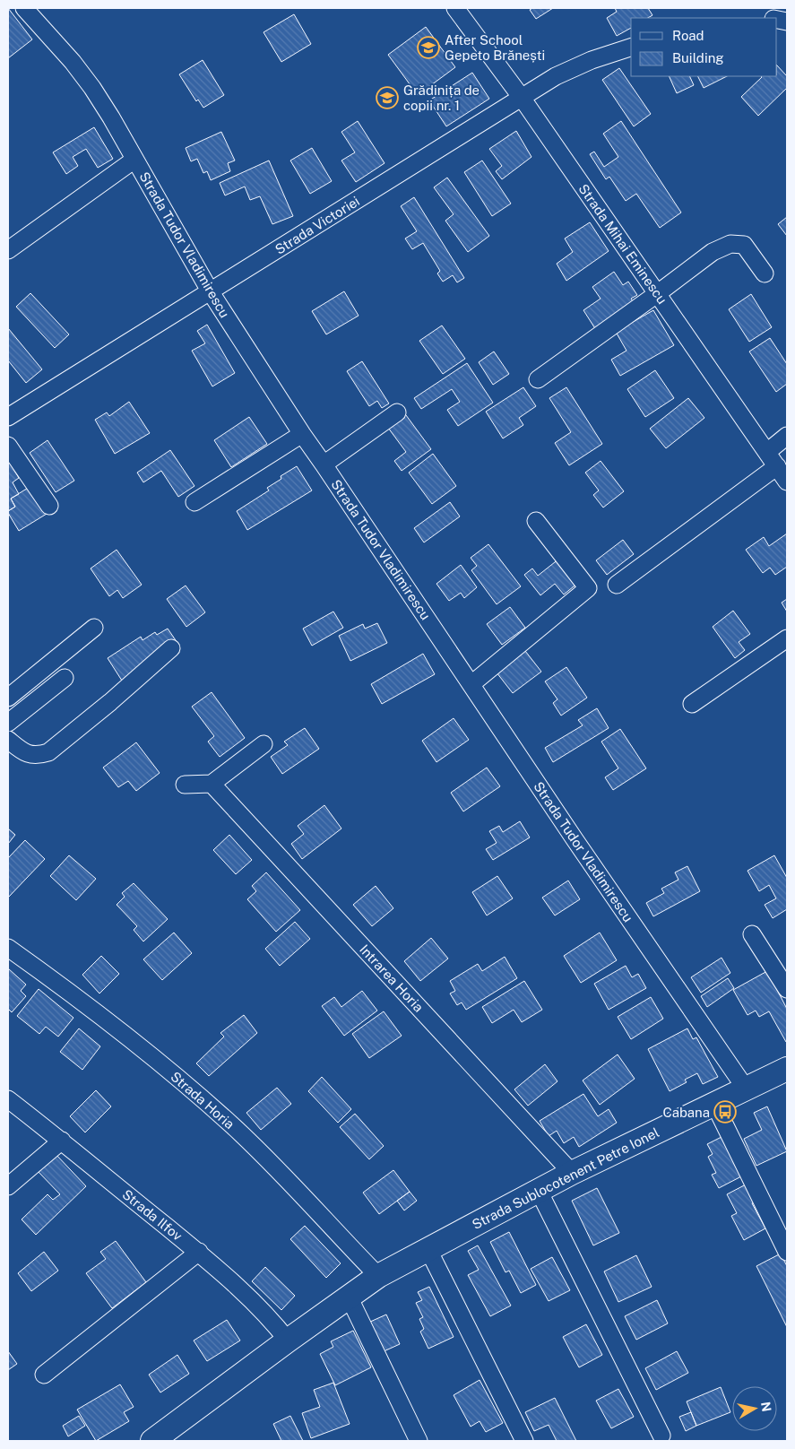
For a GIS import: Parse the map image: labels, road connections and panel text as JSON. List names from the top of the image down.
{
  "streets": {
    "main road": ["Strada Sublocotenent Petre Ionel"],
    "street": [
      "Strada Victoriei",
      "Strada Mihai Eminescu",
      "Strada Tudor Vladimirescu",
      "Intrarea Horia",
      "Strada Horia",
      "Strada Ilfov"
    ]
  },
  "crossings": [
    ["Strada Victoriei", "Strada Mihai Eminescu"],
    ["Strada Victoriei", "Strada Tudor Vladimirescu"],
    ["Strada Tudor Vladimirescu", "Strada Sublocotenent Petre Ionel"],
    ["Intrarea Horia", "Strada Sublocotenent Petre Ionel"],
    ["Strada Horia", "Strada Sublocotenent Petre Ionel"],
    ["Strada Sublocotenent Petre Ionel", "Strada Ilfov"]
  ],
  "places": {
    "school or university": ["After School Gepeto Brănești", "Grădinița de copii nr. 1"],
    "bus stop": ["Cabana"]
  },
  "legend": ["Road", "Building"],
  "north": "right"
}
